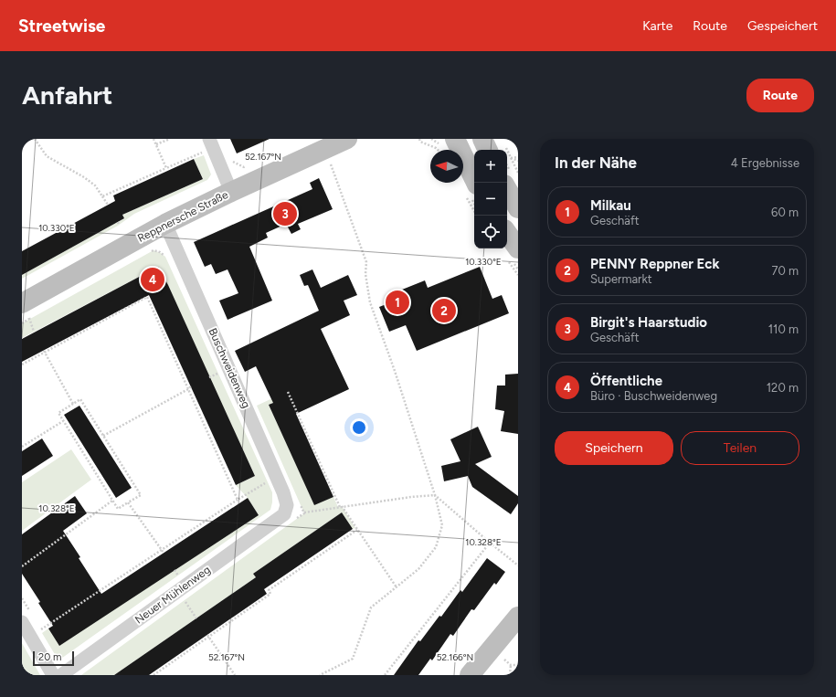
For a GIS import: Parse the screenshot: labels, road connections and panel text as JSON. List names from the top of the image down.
{
  "streets": {
    "street": ["Reppnersche Straße", "Buschweidenweg", "Neuer Mühlenweg"]
  },
  "crossings": [
    ["Reppnersche Straße", "Buschweidenweg"],
    ["Buschweidenweg", "Neuer Mühlenweg"]
  ],
  "scale_bar": "20 m",
  "north": "left",
  "page": {
    "header": "Streetwise",
    "nav": ["Karte", "Route", "Gespeichert"],
    "buttons": [
      "Route",
      ["Speichern", "Teilen"]
    ],
    "title": "Anfahrt",
    "heading": ["In der Nähe", "4 Ergebnisse"],
    "map_buttons": ["+", "−"],
    "list": [
      {
        "mark": "1",
        "name": "Milkau",
        "note": "Geschäft",
        "value": "60 m"
      },
      {
        "mark": "2",
        "name": "PENNY Reppner Eck",
        "note": "Supermarkt",
        "value": "70 m"
      },
      {
        "mark": "3",
        "name": "Birgit's Haarstudio",
        "note": "Geschäft",
        "value": "110 m"
      },
      {
        "mark": "4",
        "name": "Öffentliche",
        "note": "Büro · Buschweidenweg",
        "value": "120 m"
      }
    ],
    "pins": [
      "3",
      "4",
      "1",
      "2"
    ],
    "scale": "20 m"
  },
  "coordinates": [
    "52.167°N",
    "10.330°E",
    "10.328°E",
    "52.166°N"
  ]
}
